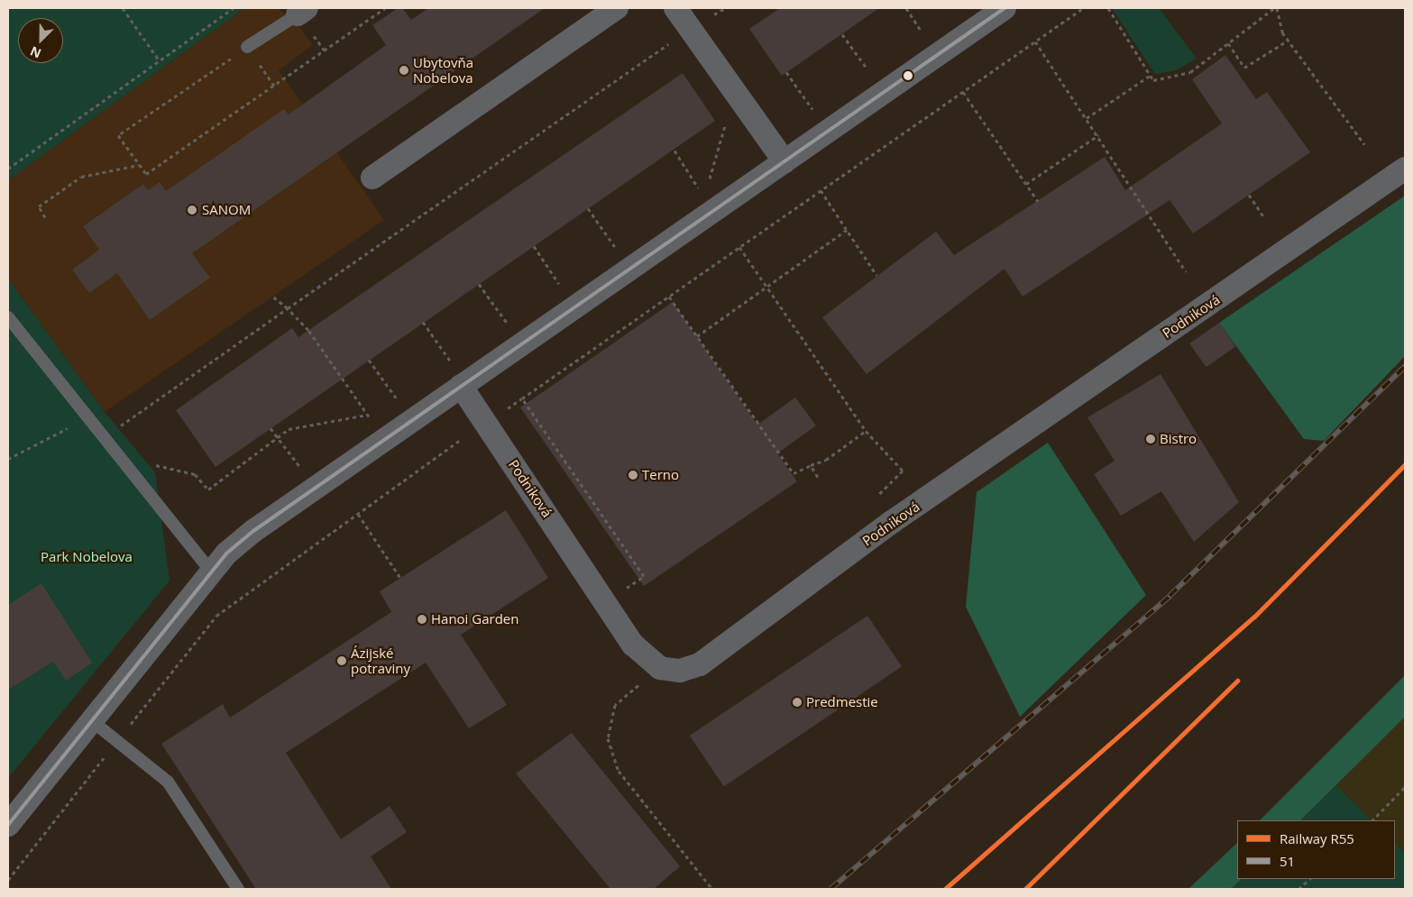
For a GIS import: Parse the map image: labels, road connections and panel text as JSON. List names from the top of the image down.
{
  "streets": {
    "street": ["Podniková"]
  },
  "parks": ["Park Nobelova"],
  "places": [
    "Ubytovňa Nobelova",
    "SANOM",
    "Bistro",
    "Terno",
    "Hanoi Garden",
    "Ázijské potraviny",
    "Predmestie"
  ],
  "lines": ["transit line 51", "rail line R55"],
  "legend": ["Railway R55", "51"],
  "north": "bottom left"
}
